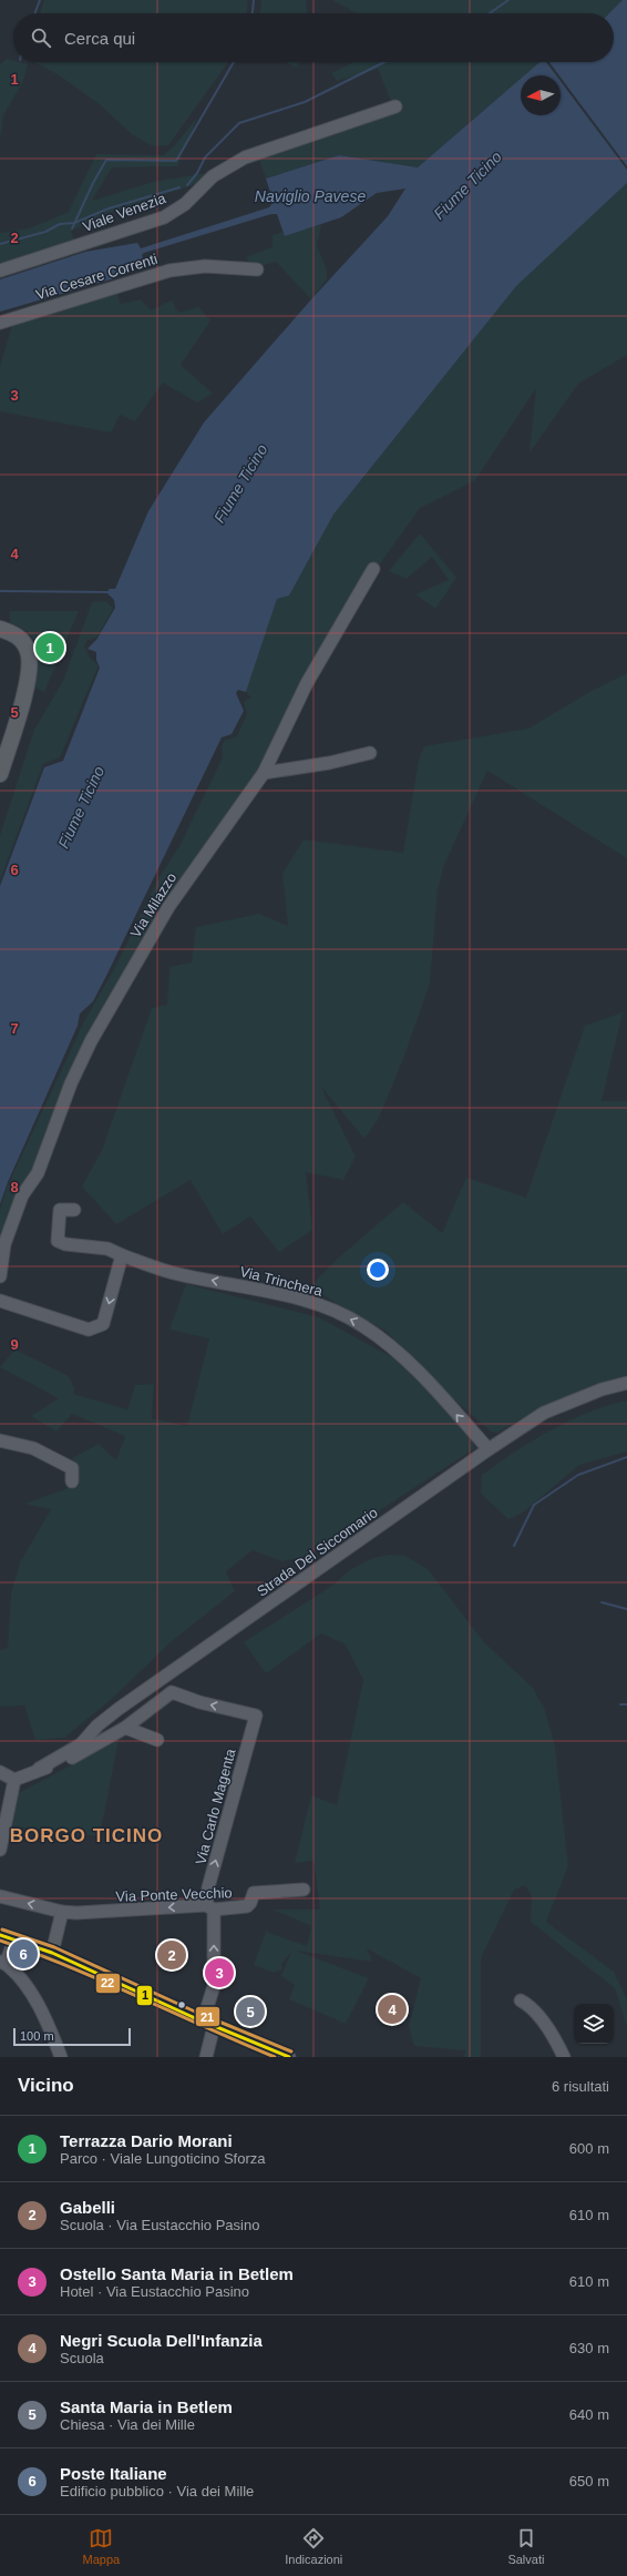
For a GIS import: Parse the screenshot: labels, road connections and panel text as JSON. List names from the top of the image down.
{
  "streets": {
    "street": [
      "Viale Venezia",
      "Via Cesare Correnti",
      "Via Milazzo",
      "Via Trinchera",
      "Strada Del Siccomario",
      "Via Carlo Magenta",
      "Via Ponte Vecchio"
    ]
  },
  "crossings": [
    ["Via Trinchera", "Strada Del Siccomario"],
    ["Via Carlo Magenta", "Via Ponte Vecchio"]
  ],
  "one_way": ["Via Trinchera"],
  "districts": ["BORGO TICINO"],
  "water": ["Fiume Ticino", "Naviglio Pavese"],
  "lines": ["transit line 21", "transit line 1", "transit line 22"],
  "scale_bar": "100 m",
  "north": "left",
  "page": {
    "search": "Cerca qui",
    "pins": [
      "1",
      "6",
      "2",
      "3",
      "4",
      "5"
    ],
    "scale": "100 m",
    "heading": ["Vicino", "6 risultati"],
    "list": [
      {
        "mark": "1",
        "name": "Terrazza Dario Morani",
        "note": "Parco · Viale Lungoticino Sforza",
        "value": "600 m"
      },
      {
        "mark": "2",
        "name": "Gabelli",
        "note": "Scuola · Via Eustacchio Pasino",
        "value": "610 m"
      },
      {
        "mark": "3",
        "name": "Ostello Santa Maria in Betlem",
        "note": "Hotel · Via Eustacchio Pasino",
        "value": "610 m"
      },
      {
        "mark": "4",
        "name": "Negri Scuola Dell'Infanzia",
        "note": "Scuola",
        "value": "630 m"
      },
      {
        "mark": "5",
        "name": "Santa Maria in Betlem",
        "note": "Chiesa · Via dei Mille",
        "value": "640 m"
      },
      {
        "mark": "6",
        "name": "Poste Italiane",
        "note": "Edificio pubblico · Via dei Mille",
        "value": "650 m"
      }
    ],
    "nav": ["Mappa", "Indicazioni", "Salvati"]
  },
  "grid": {
    "rows": [
      "1",
      "2",
      "3",
      "4",
      "5",
      "6",
      "7",
      "8",
      "9"
    ]
  }
}
